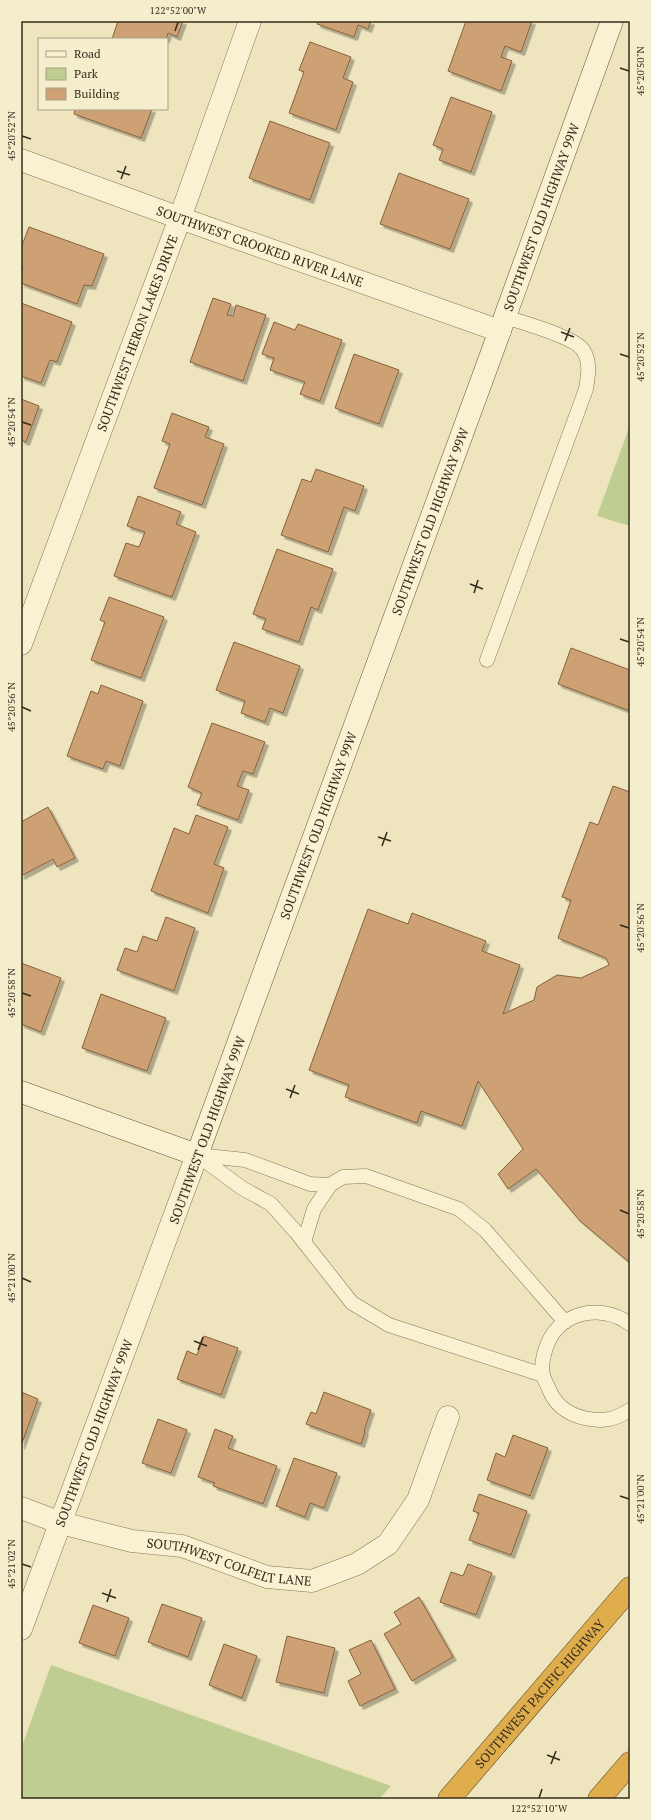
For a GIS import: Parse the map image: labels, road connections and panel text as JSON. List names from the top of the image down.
{
  "streets": {
    "highway": ["SOUTHWEST PACIFIC HIGHWAY"],
    "street": [
      "SOUTHWEST OLD HIGHWAY 99W",
      "SOUTHWEST CROOKED RIVER LANE",
      "SOUTHWEST HERON LAKES DRIVE",
      "SOUTHWEST COLFELT LANE"
    ]
  },
  "crossings": [
    ["SOUTHWEST OLD HIGHWAY 99W", "SOUTHWEST CROOKED RIVER LANE"],
    ["SOUTHWEST OLD HIGHWAY 99W", "SOUTHWEST COLFELT LANE"],
    ["SOUTHWEST CROOKED RIVER LANE", "SOUTHWEST HERON LAKES DRIVE"]
  ],
  "legend": ["Road", "Park", "Building"],
  "coordinates": [
    "122°52'00\"W",
    "45°20'50\"N",
    "45°20'52\"N",
    "45°20'54\"N",
    "45°20'56\"N",
    "45°20'58\"N",
    "45°21'00\"N",
    "45°21'02\"N",
    "122°52'10\"W"
  ]
}
